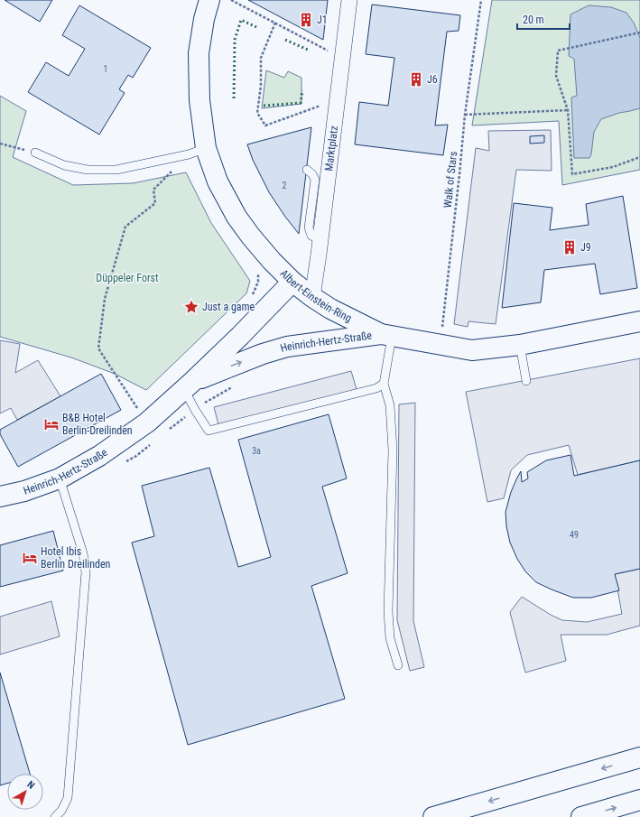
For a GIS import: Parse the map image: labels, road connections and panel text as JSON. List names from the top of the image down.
{
  "streets": {
    "main road": ["Albert-Einstein-Ring", "Heinrich-Hertz-Straße"],
    "street": ["Marktplatz"],
    "path": ["Walk of Stars"]
  },
  "crossings": [
    ["Marktplatz", "Albert-Einstein-Ring"],
    ["Walk of Stars", "Albert-Einstein-Ring"],
    ["Albert-Einstein-Ring", "Heinrich-Hertz-Straße"]
  ],
  "one_way": ["Heinrich-Hertz-Straße"],
  "parks": ["Düppeler Forst"],
  "places": {
    "building": ["J1", "J6", "J9"],
    "place": ["Just a game"],
    "hotel": ["B&B Hotel Berlin-Dreilinden", "Hotel Ibis Berlin Dreilinden"]
  },
  "house_numbers": [
    "1",
    "2",
    "3a",
    "49"
  ],
  "scale_bar": "20 m",
  "north": "top right"
}
